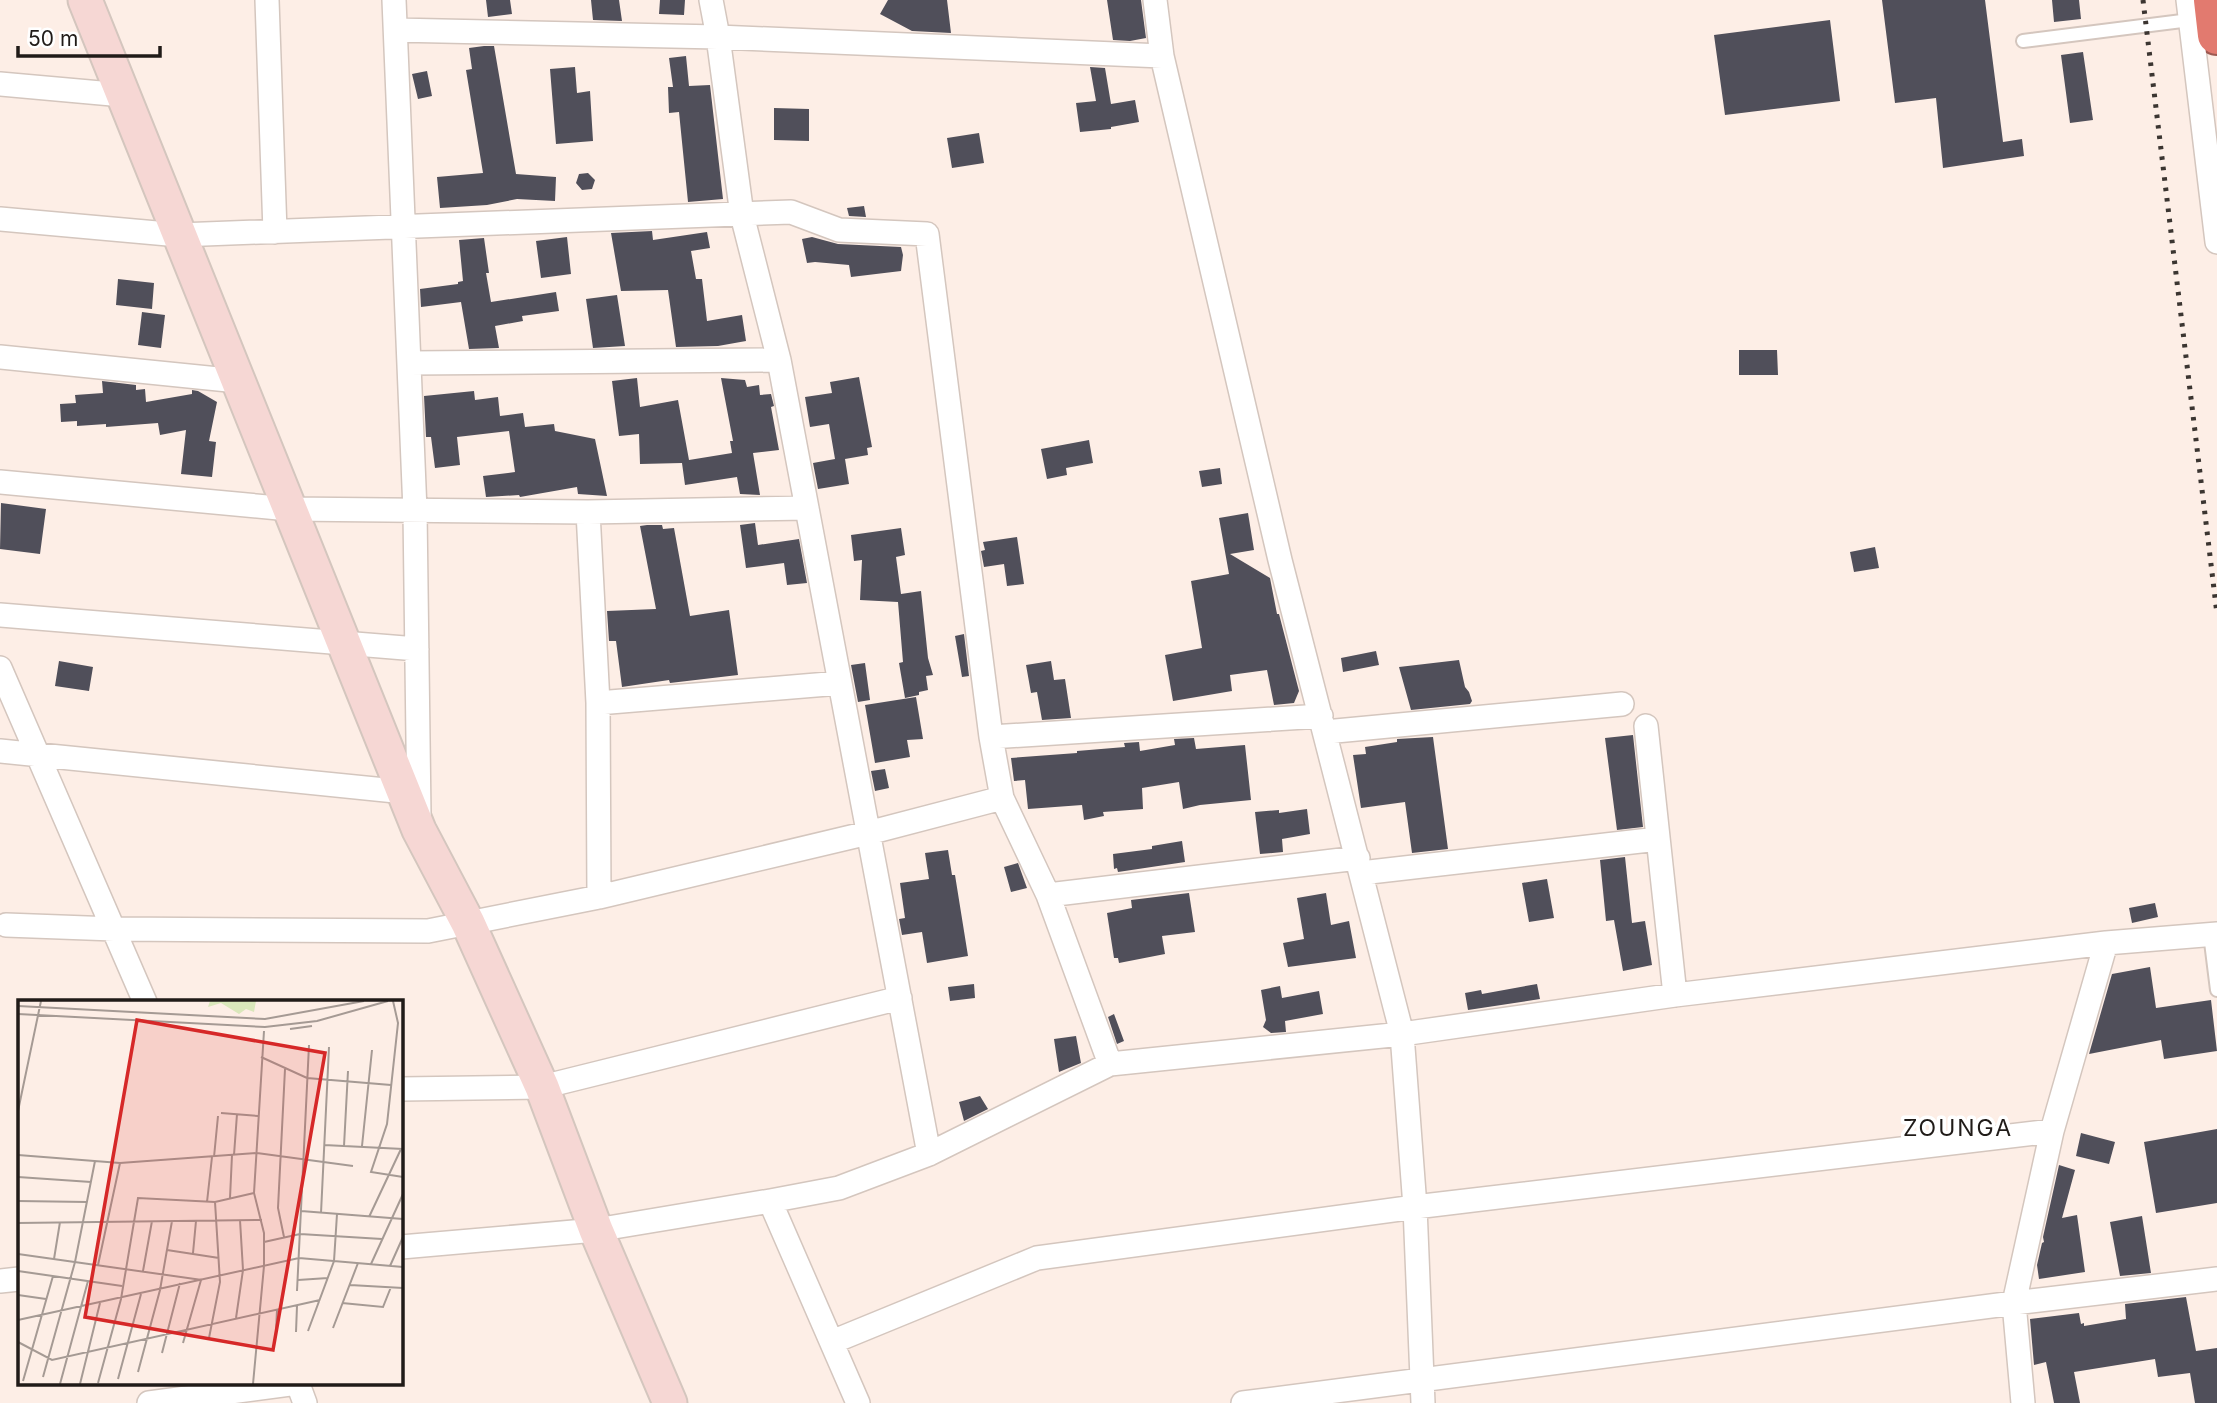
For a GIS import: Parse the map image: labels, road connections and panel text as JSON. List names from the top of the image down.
{
  "districts": ["ZOUNGA"],
  "scale_bar": "50 m"
}
